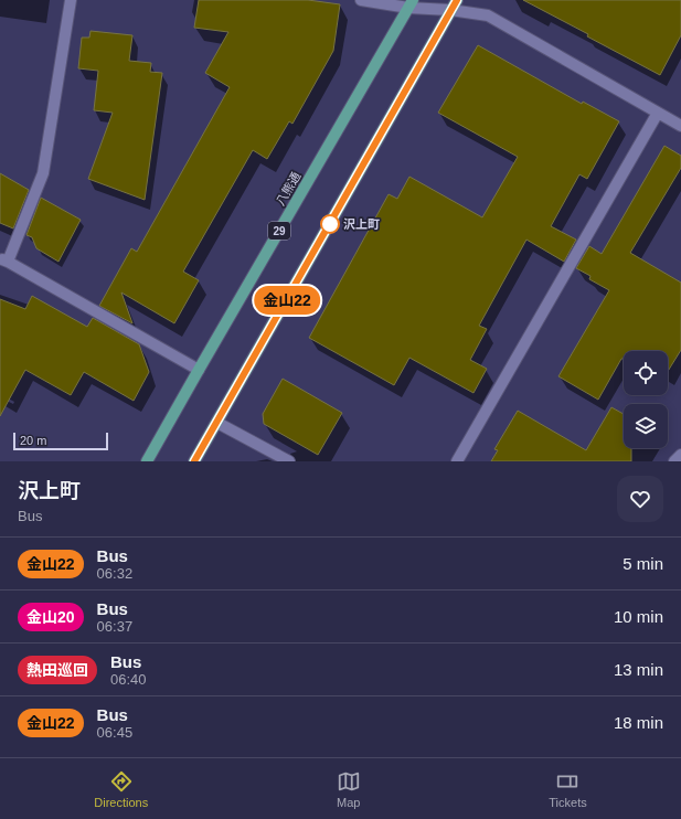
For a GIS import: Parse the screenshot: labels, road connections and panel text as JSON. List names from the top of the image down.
{
  "streets": {
    "main road": ["八熊通", "29"]
  },
  "places": ["沢上町"],
  "lines": ["bus line 金山22"],
  "scale_bar": "20 m",
  "page": {
    "on_map": "金山22",
    "scale": "20 m",
    "heading": ["沢上町", "Bus"],
    "list": [
      {
        "mark": "金山22",
        "name": "Bus",
        "note": "06:32",
        "value": "5 min"
      },
      {
        "mark": "金山20",
        "name": "Bus",
        "note": "06:37",
        "value": "10 min"
      },
      {
        "mark": "熱田巡回",
        "name": "Bus",
        "note": "06:40",
        "value": "13 min"
      },
      {
        "mark": "金山22",
        "name": "Bus",
        "note": "06:45",
        "value": "18 min"
      }
    ],
    "tabs": ["Directions", "Map", "Tickets"]
  }
}
